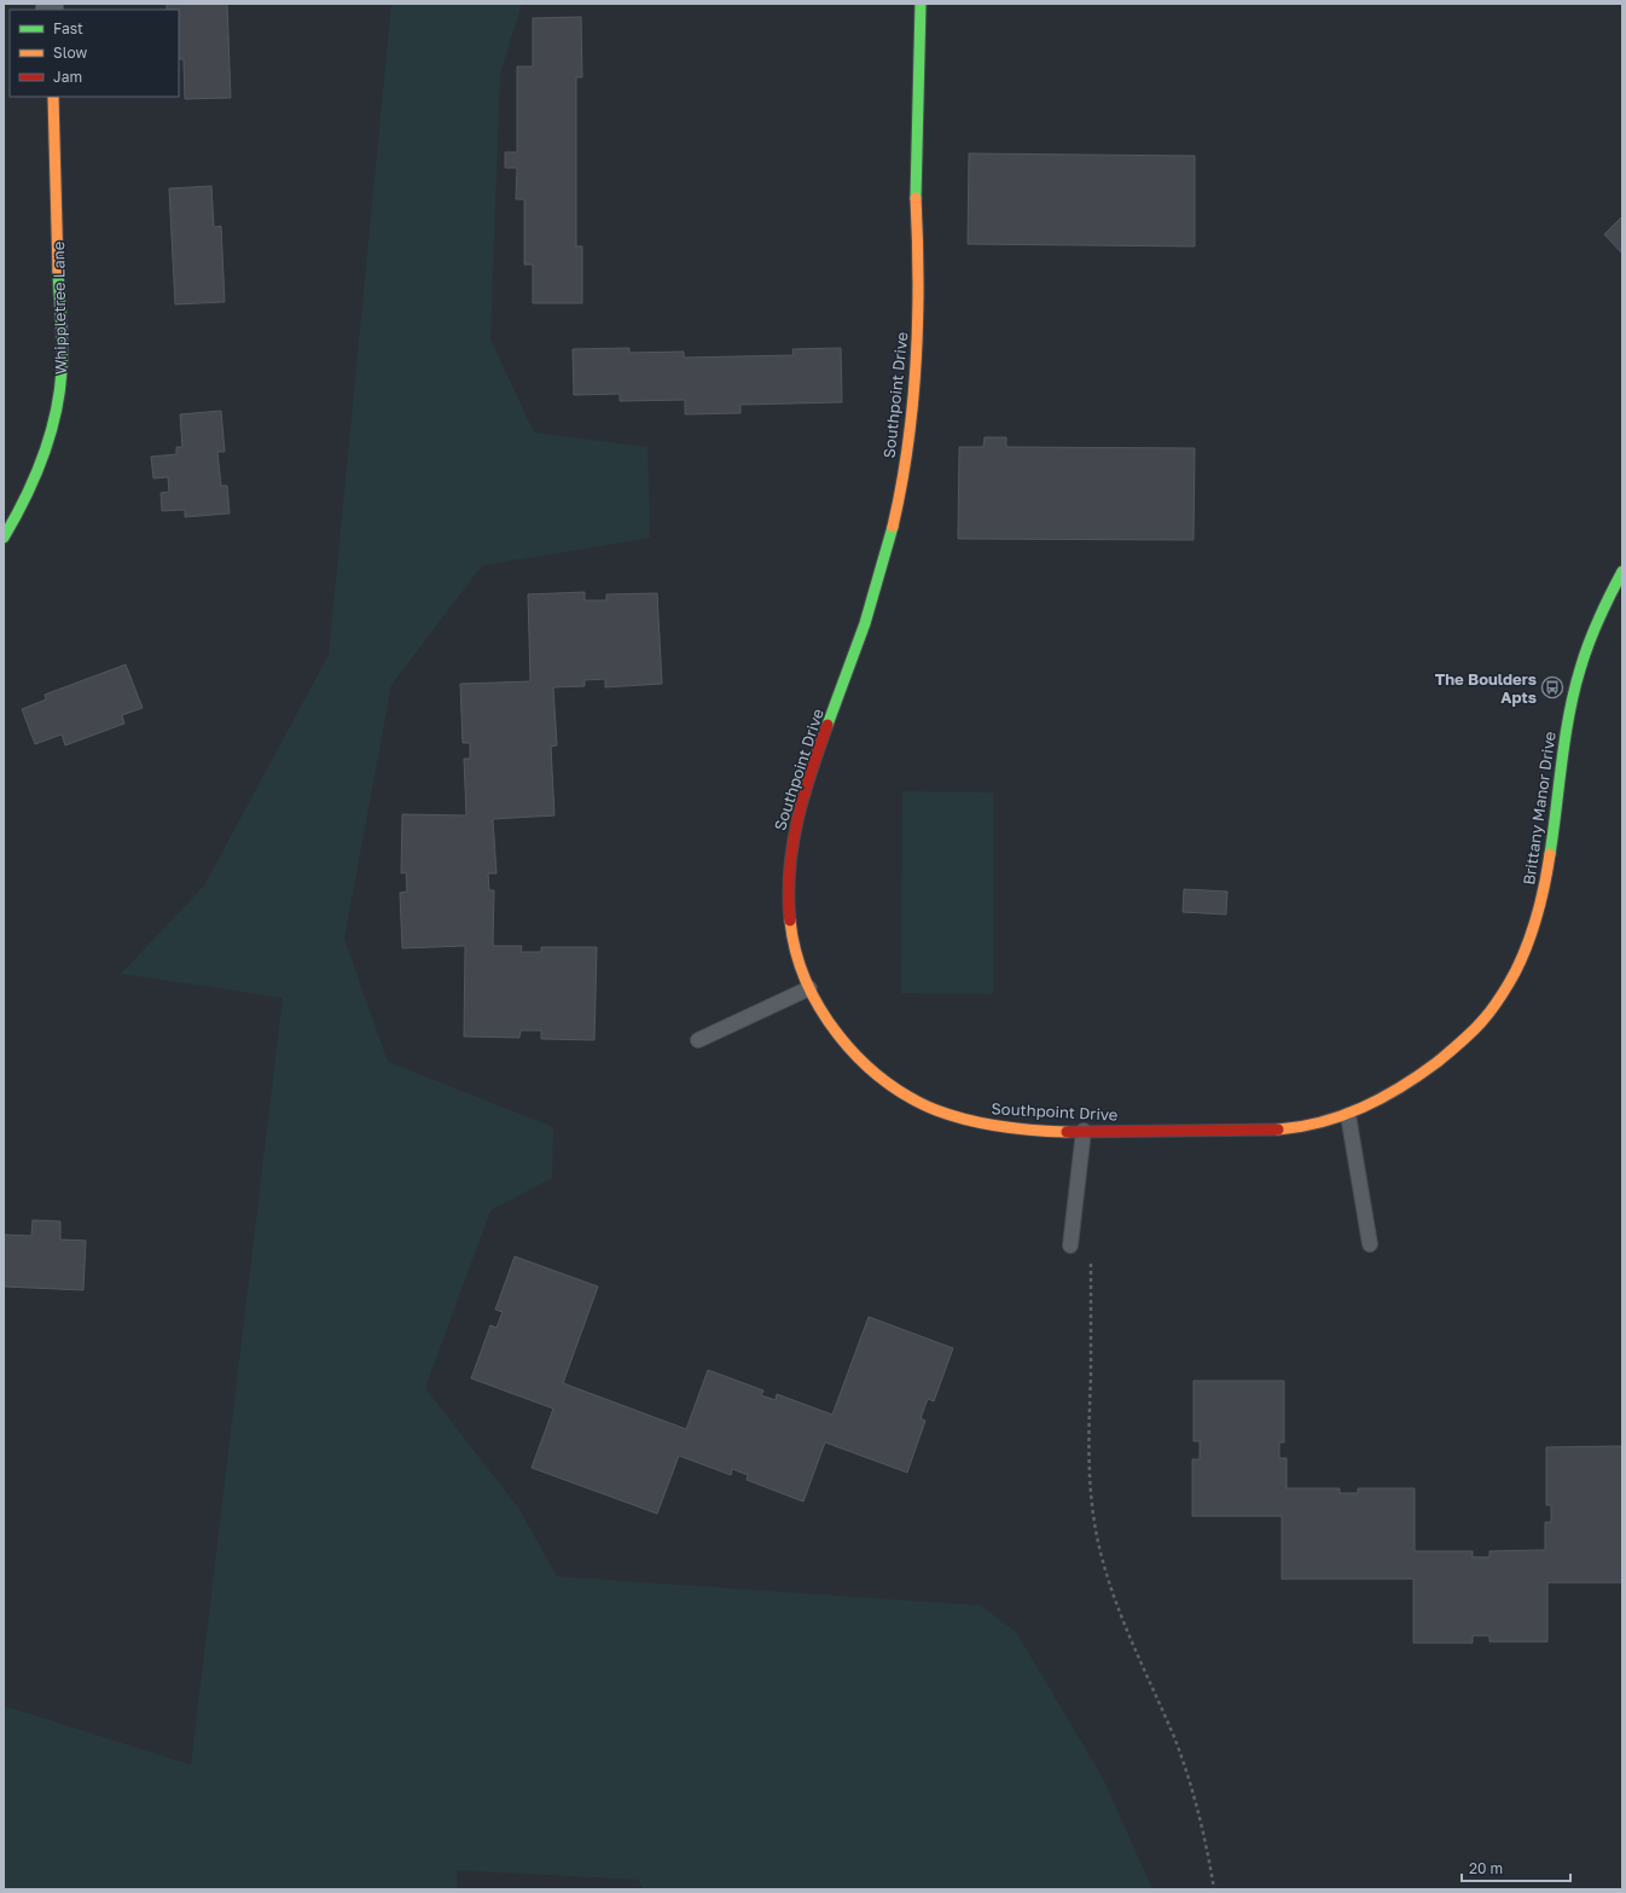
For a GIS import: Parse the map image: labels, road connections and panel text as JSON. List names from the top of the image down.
{
  "streets": {
    "street": ["Whippletree Lane", "Southpoint Drive", "Brittany Manor Drive"]
  },
  "crossings": [
    ["Southpoint Drive", "Brittany Manor Drive"]
  ],
  "places": {
    "bus stop": ["The Boulders Apts"]
  },
  "legend": ["Fast", "Slow", "Jam"],
  "scale_bar": "20 m"
}
